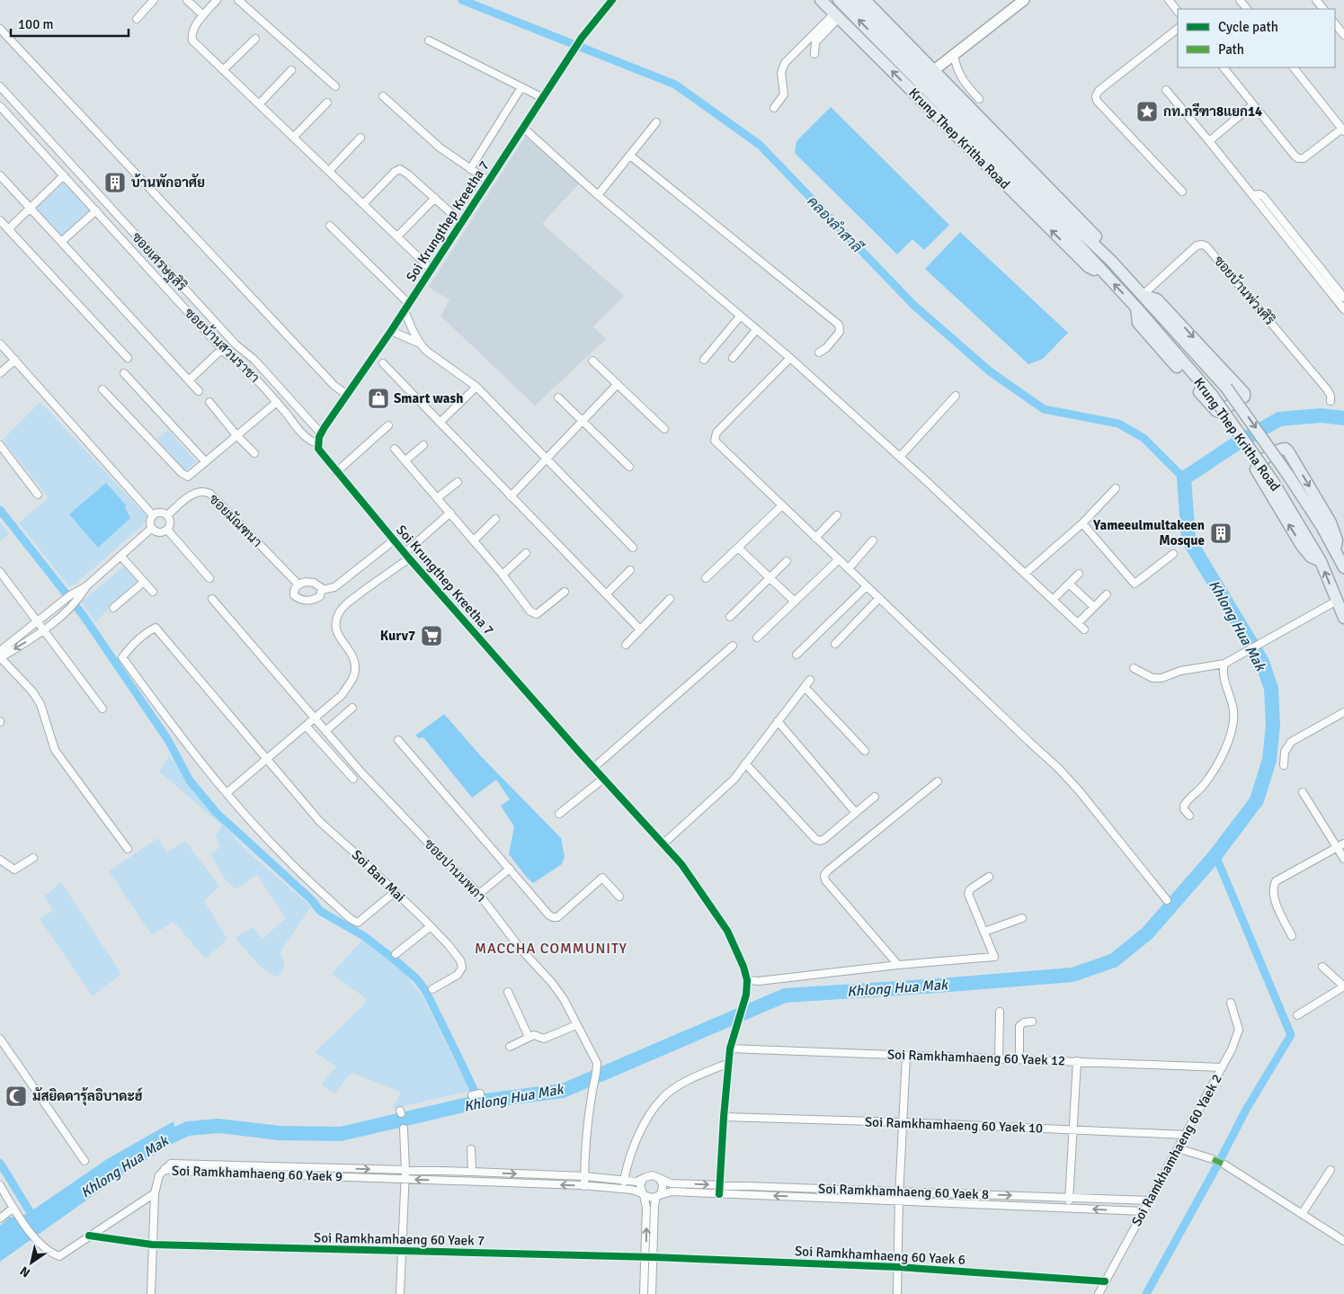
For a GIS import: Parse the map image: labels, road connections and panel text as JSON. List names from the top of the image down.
{
  "streets": {
    "main road": ["Krung Thep Kritha Road"],
    "street": [
      "Soi Krungthep Kreetha 7",
      "ซอยเศรษฐสิริ",
      "ซอยบ้านพ่วงศิริ",
      "ซอยบ้านสวนราชา",
      "ซอยมัณฑนา",
      "ซอยปานนพภา",
      "Soi Ban Mai",
      "Soi Ramkhamhaeng 60 Yaek 12",
      "Soi Ramkhamhaeng 60 Yaek 10",
      "Soi Ramkhamhaeng 60 Yaek 2",
      "Soi Ramkhamhaeng 60 Yaek 9",
      "Soi Ramkhamhaeng 60 Yaek 8",
      "Soi Ramkhamhaeng 60 Yaek 7",
      "Soi Ramkhamhaeng 60 Yaek 6"
    ]
  },
  "crossings": [
    ["Krung Thep Kritha Road", "ซอยบ้านพ่วงศิริ"],
    ["Soi Krungthep Kreetha 7", "ซอยเศรษฐสิริ"],
    ["Soi Krungthep Kreetha 7", "ซอยบ้านสวนราชา"],
    ["Soi Krungthep Kreetha 7", "Soi Ramkhamhaeng 60 Yaek 12"],
    ["Soi Krungthep Kreetha 7", "Soi Ramkhamhaeng 60 Yaek 10"],
    ["Soi Krungthep Kreetha 7", "Soi Ramkhamhaeng 60 Yaek 8"],
    ["ซอยปานนพภา", "Soi Ramkhamhaeng 60 Yaek 9"],
    ["Soi Ramkhamhaeng 60 Yaek 12", "Soi Ramkhamhaeng 60 Yaek 2"],
    ["Soi Ramkhamhaeng 60 Yaek 10", "Soi Ramkhamhaeng 60 Yaek 2"],
    ["Soi Ramkhamhaeng 60 Yaek 2", "Soi Ramkhamhaeng 60 Yaek 8"],
    ["Soi Ramkhamhaeng 60 Yaek 2", "Soi Ramkhamhaeng 60 Yaek 6"],
    ["Soi Ramkhamhaeng 60 Yaek 9", "Soi Ramkhamhaeng 60 Yaek 8"],
    ["Soi Ramkhamhaeng 60 Yaek 7", "Soi Ramkhamhaeng 60 Yaek 6"]
  ],
  "districts": ["MACCHA COMMUNITY"],
  "water": ["คลองลำสาลี", "Khlong Hua Mak"],
  "places": {
    "place": ["กท.กรีฑา8แยก14"],
    "building": ["บ้านพักอาศัย", "Yameeulmultakeen Mosque"],
    "shop": ["Smart wash"],
    "supermarket": ["Kurv7"],
    "mosque": ["มัสยิดดารุ้ลอิบาดะฮ์"]
  },
  "legend": ["Cycle path", "Path"],
  "scale_bar": "100 m",
  "north": "bottom left"
}
